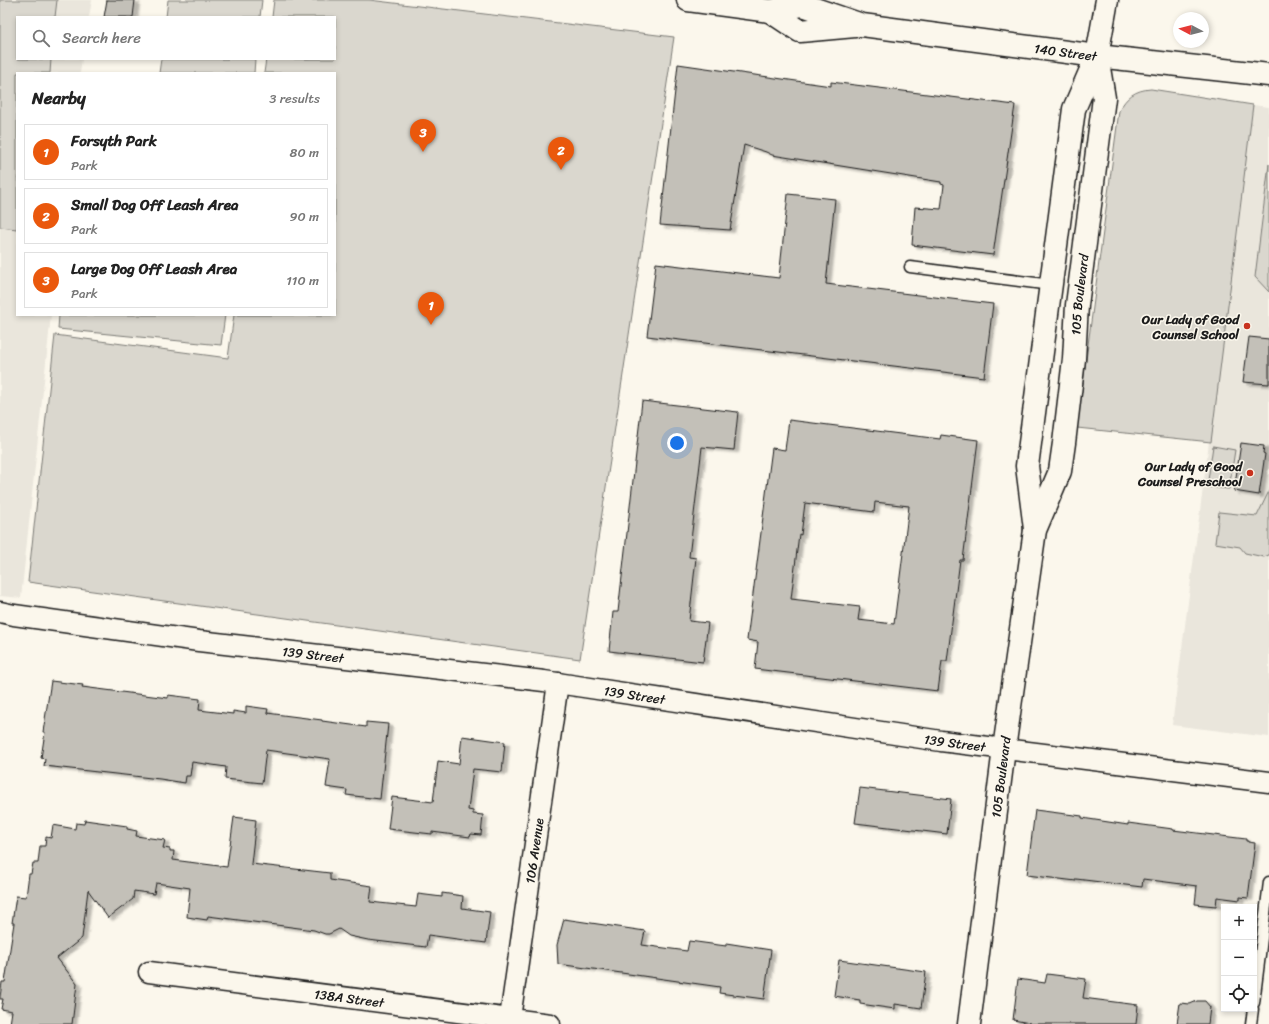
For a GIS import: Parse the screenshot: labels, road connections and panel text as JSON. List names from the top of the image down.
{
  "streets": {
    "street": [
      "140 Street",
      "105 Boulevard",
      "139 Street",
      "106 Avenue",
      "138A Street"
    ]
  },
  "crossings": [
    ["140 Street", "105 Boulevard"],
    ["105 Boulevard", "139 Street"],
    ["139 Street", "106 Avenue"],
    ["106 Avenue", "138A Street"]
  ],
  "places": ["Our Lady of Good Counsel School", "Our Lady of Good Counsel Preschool"],
  "north": "left",
  "page": {
    "search": "Search here",
    "heading": ["Nearby", "3 results"],
    "pins": ["3", "2", "1"],
    "list": [
      {
        "mark": "1",
        "name": "Forsyth Park",
        "note": "Park",
        "value": "80 m"
      },
      {
        "mark": "2",
        "name": "Small Dog Off Leash Area",
        "note": "Park",
        "value": "90 m"
      },
      {
        "mark": "3",
        "name": "Large Dog Off Leash Area",
        "note": "Park",
        "value": "110 m"
      }
    ],
    "map_buttons": ["+", "−"]
  }
}
